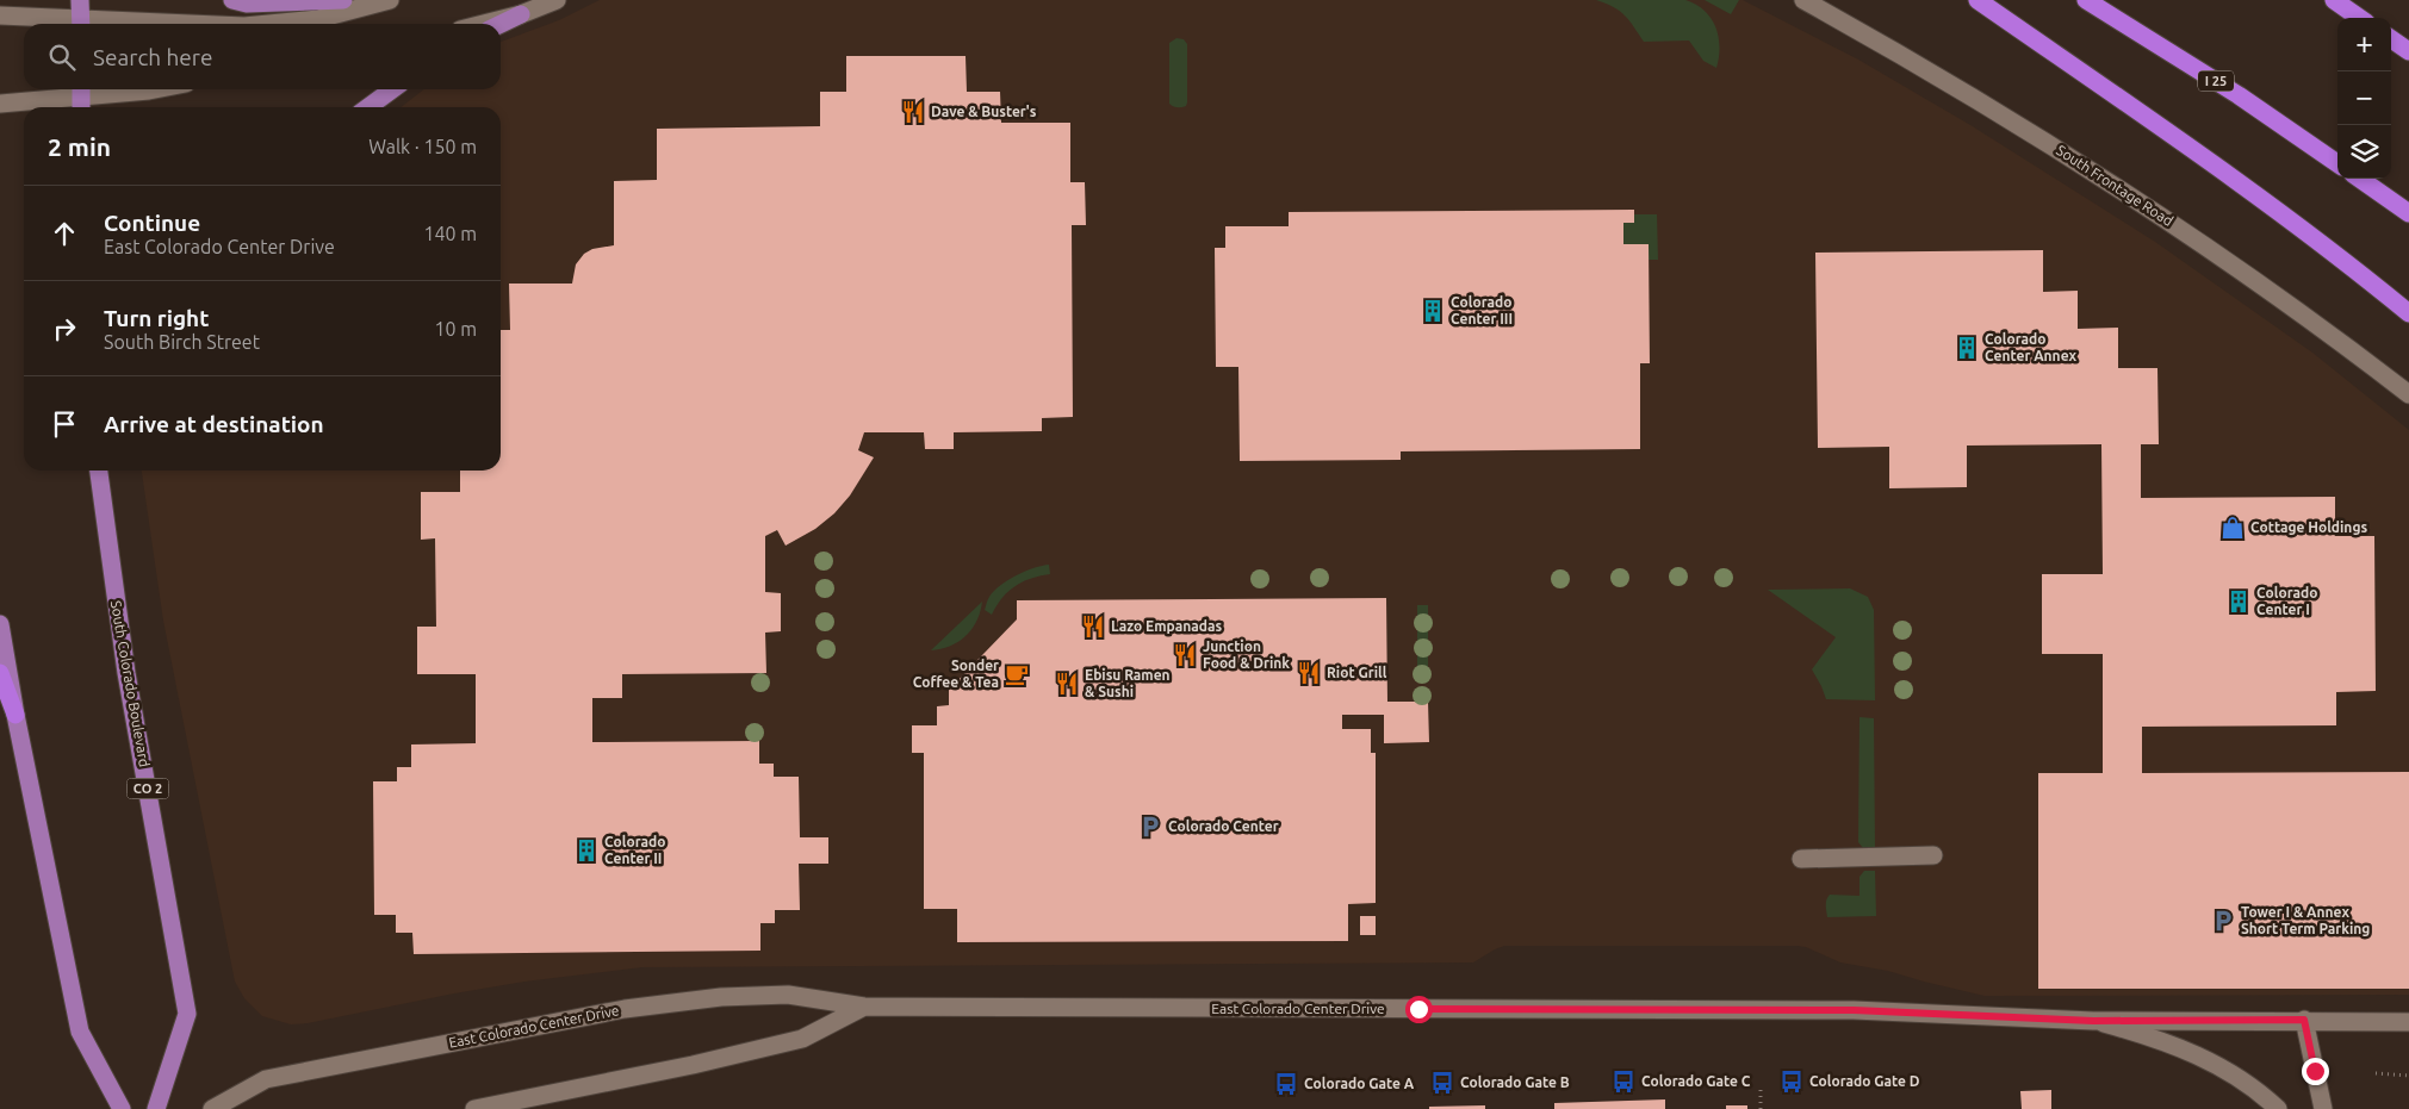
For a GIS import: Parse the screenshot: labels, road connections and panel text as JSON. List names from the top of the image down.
{
  "streets": {
    "highway": ["I 25"],
    "main road": ["South Colorado Boulevard", "CO 2"],
    "street": ["South Frontage Road", "East Colorado Center Drive"]
  },
  "places": {
    "restaurant": [
      "Dave & Buster's",
      "Lazo Empanadas",
      "Junction Food & Drink",
      "Riot Grill",
      "Ebisu Ramen & Sushi"
    ],
    "building": [
      "Colorado Center III",
      "Colorado Center Annex",
      "Colorado Center I",
      "Colorado Center II"
    ],
    "shop": ["Cottage Holdings"],
    "cafe": ["Sonder Coffee & Tea"],
    "parking": ["Colorado Center", "Tower I & Annex Short Term Parking"],
    "bus stop": [
      "Colorado Gate C",
      "Colorado Gate D",
      "Colorado Gate B",
      "Colorado Gate A"
    ]
  },
  "page": {
    "map_buttons": ["+", "−"],
    "search": "Search here",
    "heading": ["2 min", "Walk · 150 m"],
    "list": [
      ["Continue", "East Colorado Center Drive", "140 m"],
      ["Turn right", "South Birch Street", "10 m"],
      "Arrive at destination"
    ]
  }
}
